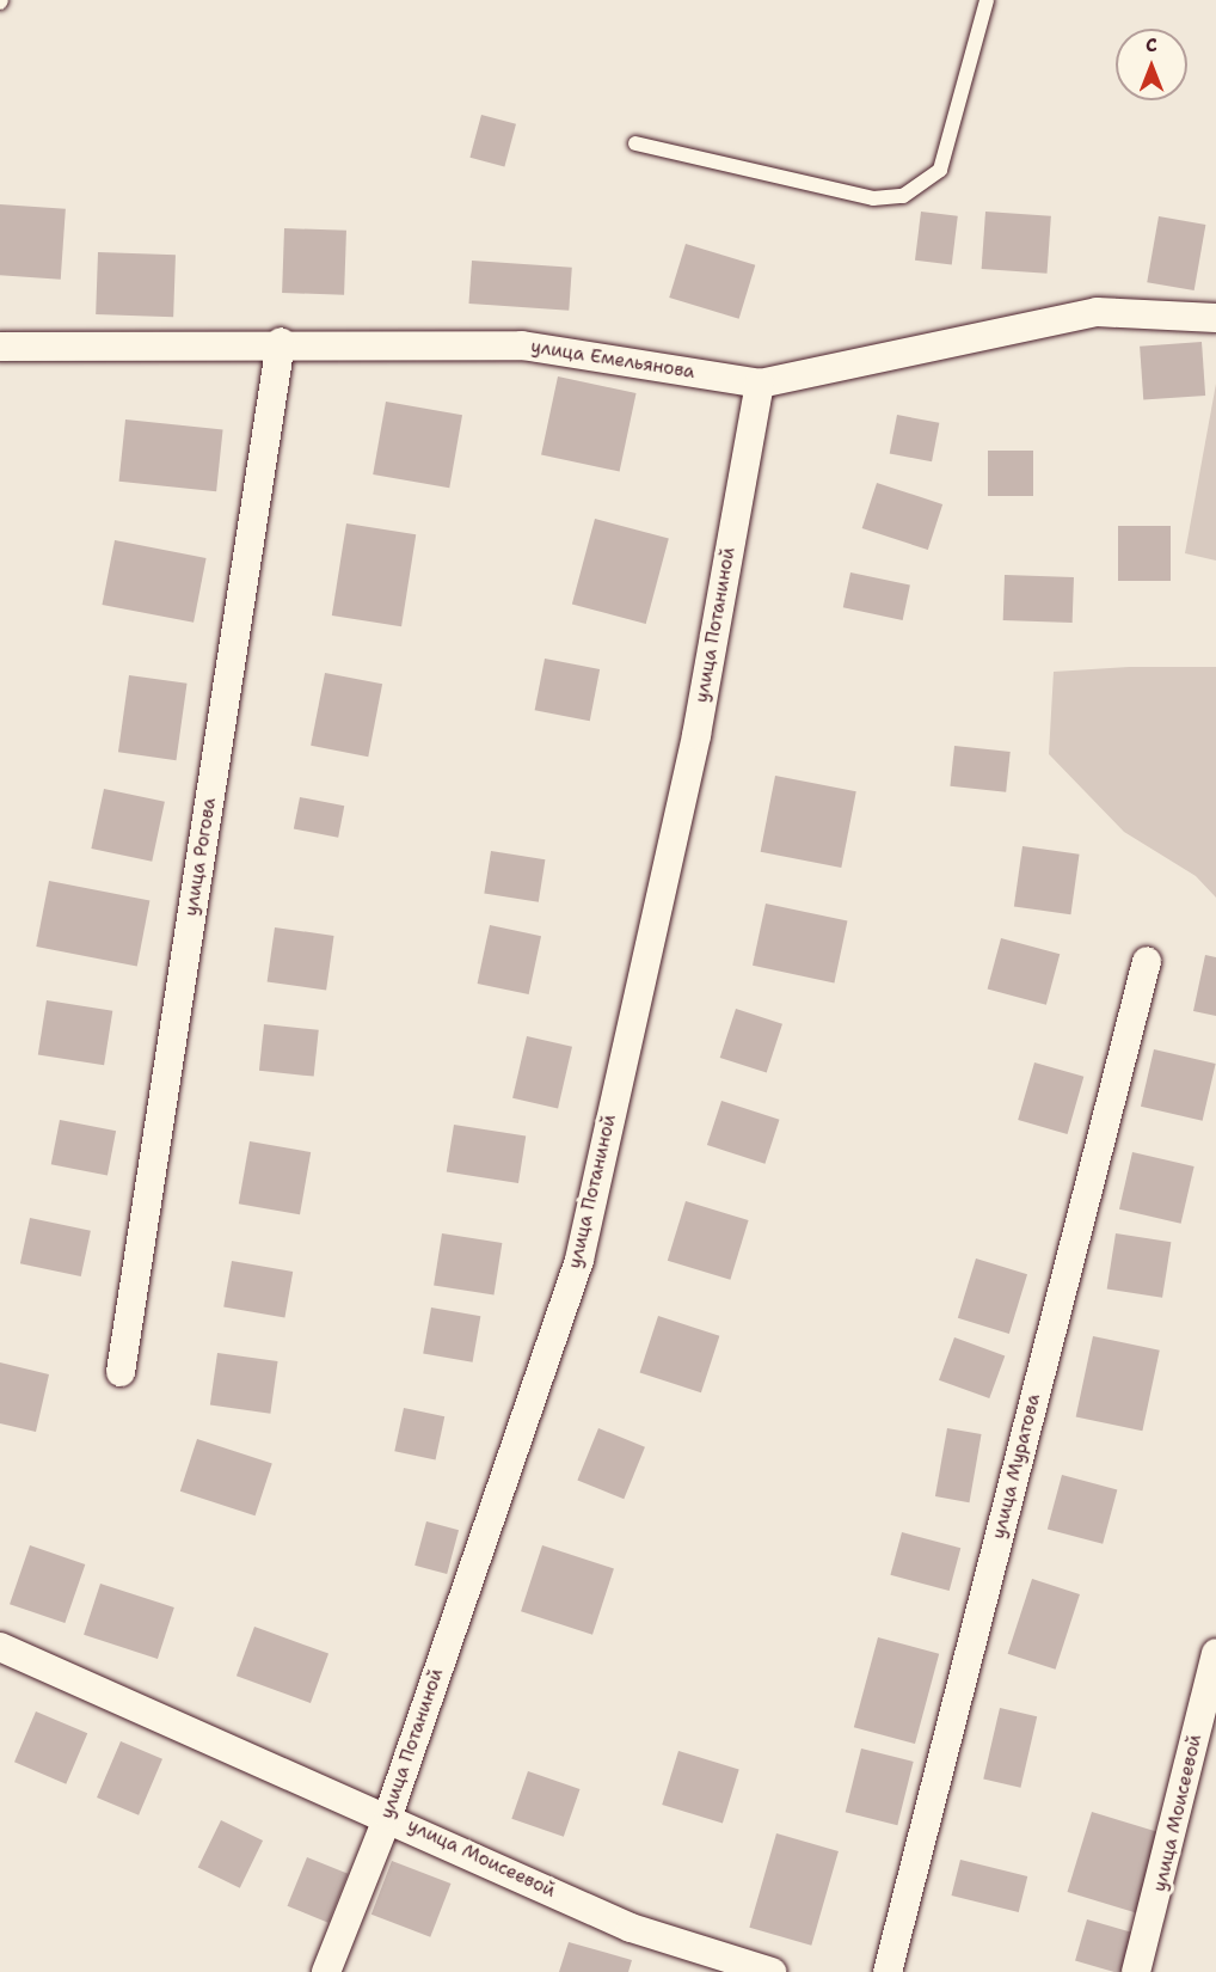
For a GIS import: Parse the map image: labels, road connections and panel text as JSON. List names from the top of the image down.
{
  "streets": {
    "street": [
      "улица Емельянова",
      "улица Потаниной",
      "улица Рогова",
      "улица Муратова",
      "улица Моисеевой"
    ]
  },
  "crossings": [
    ["улица Емельянова", "улица Потаниной"],
    ["улица Емельянова", "улица Рогова"],
    ["улица Потаниной", "улица Моисеевой"]
  ],
  "north": "top"
}
